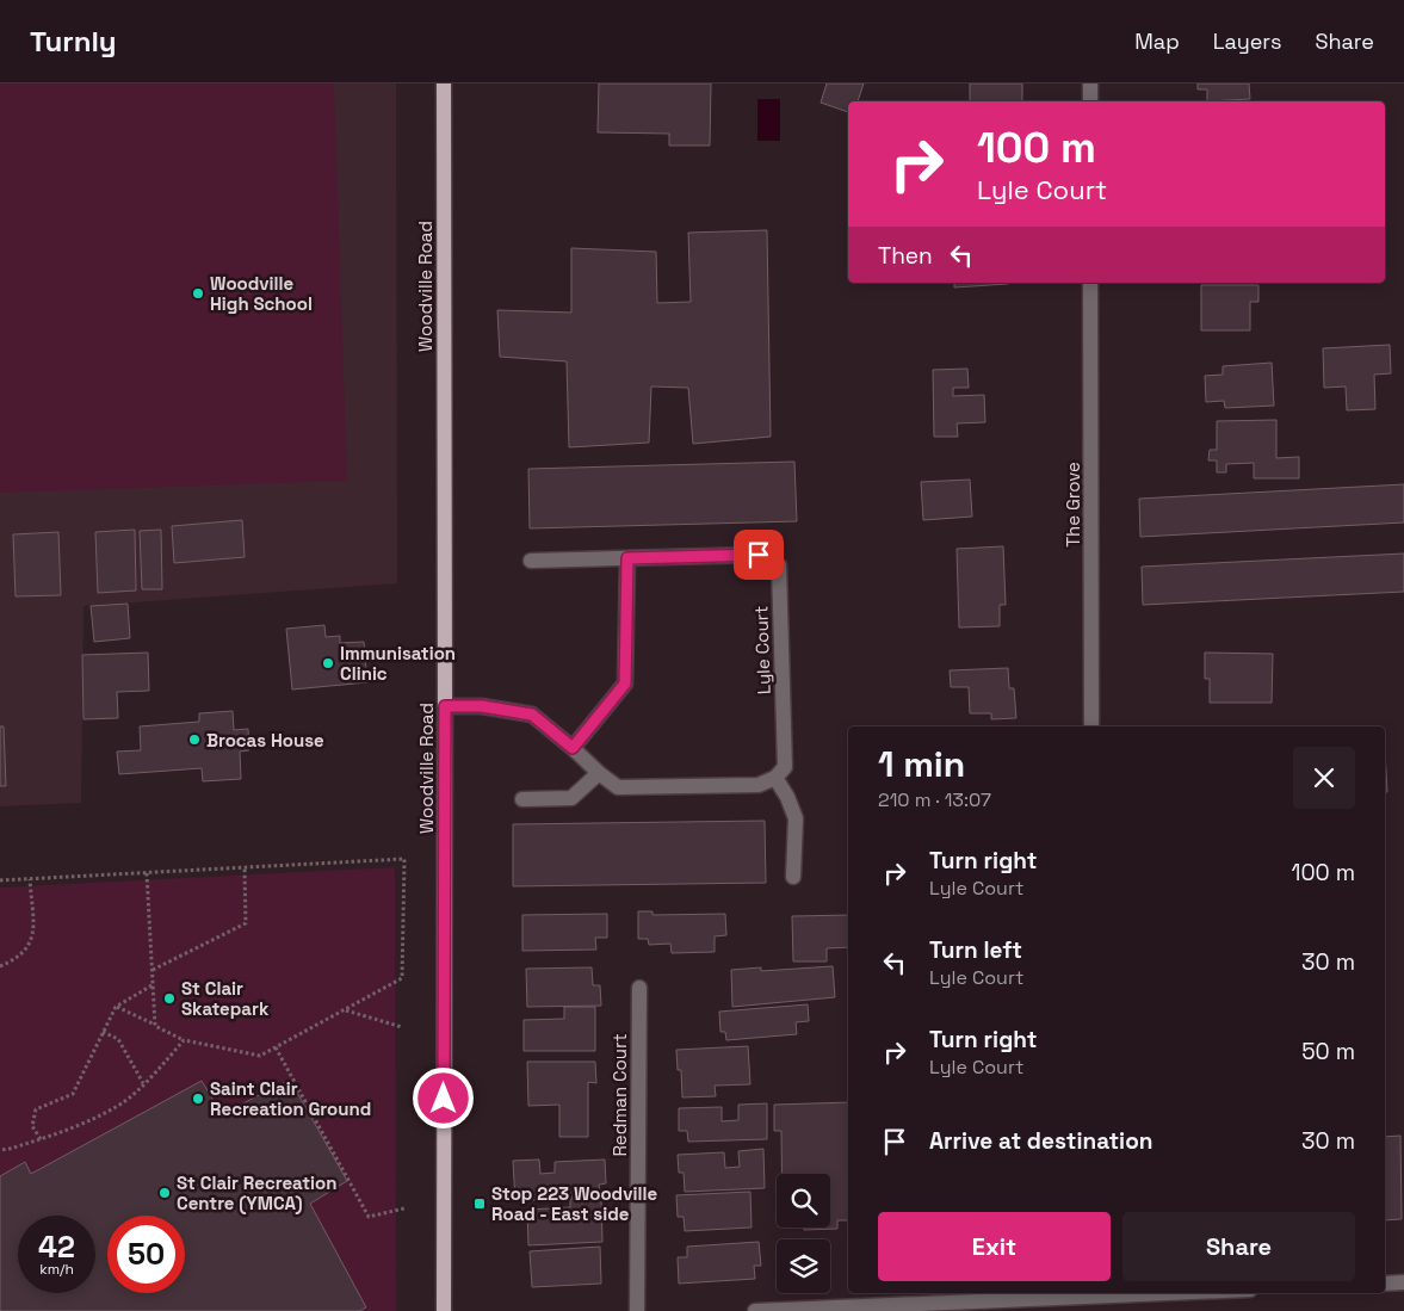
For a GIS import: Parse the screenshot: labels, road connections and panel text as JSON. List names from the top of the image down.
{
  "streets": {
    "main road": ["Woodville Road"],
    "street": ["The Grove", "Lyle Court", "Redman Court"]
  },
  "places": {
    "other": [
      "Woodville High School",
      "Immunisation Clinic",
      "Brocas House",
      "St Clair Skatepark",
      "Saint Clair Recreation Ground",
      "St Clair Recreation Centre (YMCA)"
    ],
    "transit": ["Stop 223 Woodville Road - East side"]
  },
  "page": {
    "header": "Turnly",
    "nav": ["Map", "Layers", "Share"],
    "turn": ["100 m", "Lyle Court"],
    "then": "Then",
    "heading": ["1 min", "210 m · 13:07"],
    "list": [
      {
        "name": "Turn right",
        "note": "Lyle Court",
        "value": "100 m"
      },
      {
        "name": "Turn left",
        "note": "Lyle Court",
        "value": "30 m"
      },
      {
        "name": "Turn right",
        "note": "Lyle Court",
        "value": "50 m"
      },
      {
        "name": "Arrive at destination",
        "value": "30 m"
      }
    ],
    "buttons": ["Exit", "Share"],
    "speed": "42 km/h",
    "limit": "50"
  }
}
